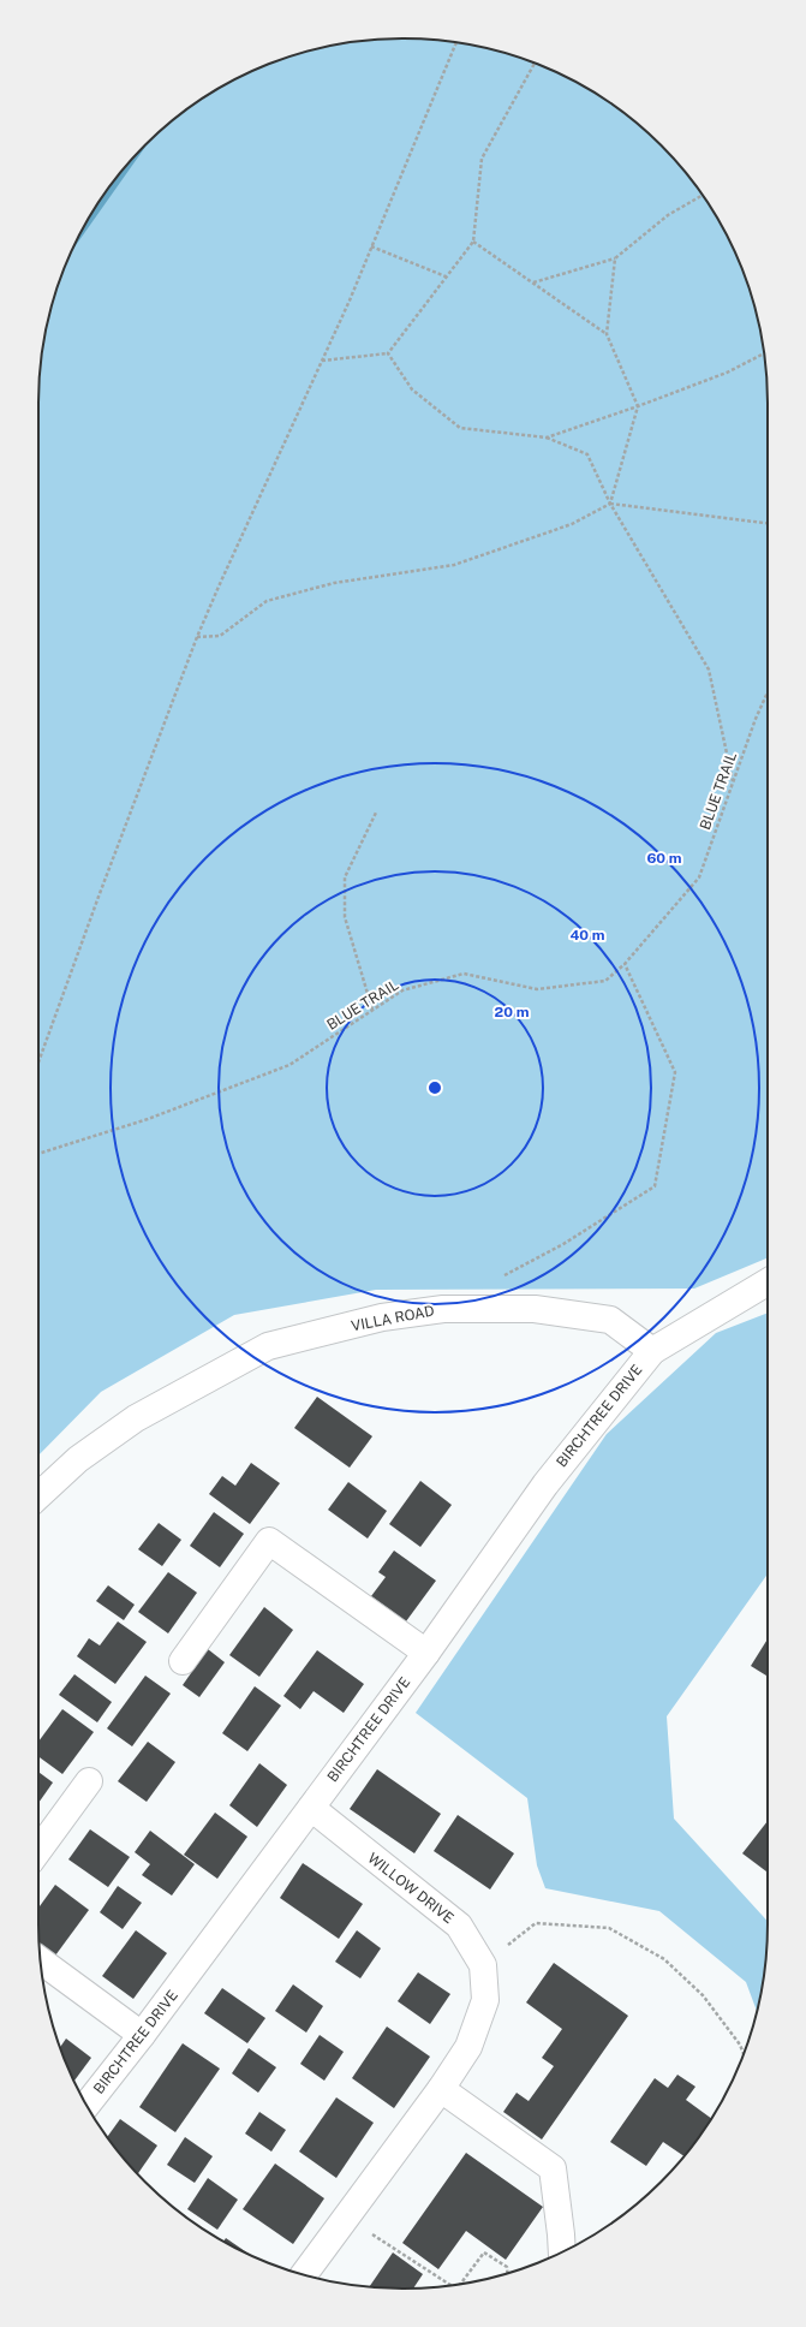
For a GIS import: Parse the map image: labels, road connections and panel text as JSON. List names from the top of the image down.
{
  "streets": {
    "street": ["VILLA ROAD", "BIRCHTREE DRIVE", "WILLOW DRIVE"],
    "path": ["BLUE TRAIL"]
  },
  "crossings": [
    ["VILLA ROAD", "BIRCHTREE DRIVE"],
    ["BIRCHTREE DRIVE", "WILLOW DRIVE"]
  ],
  "rings": ["60 m", "40 m", "20 m"]
}
